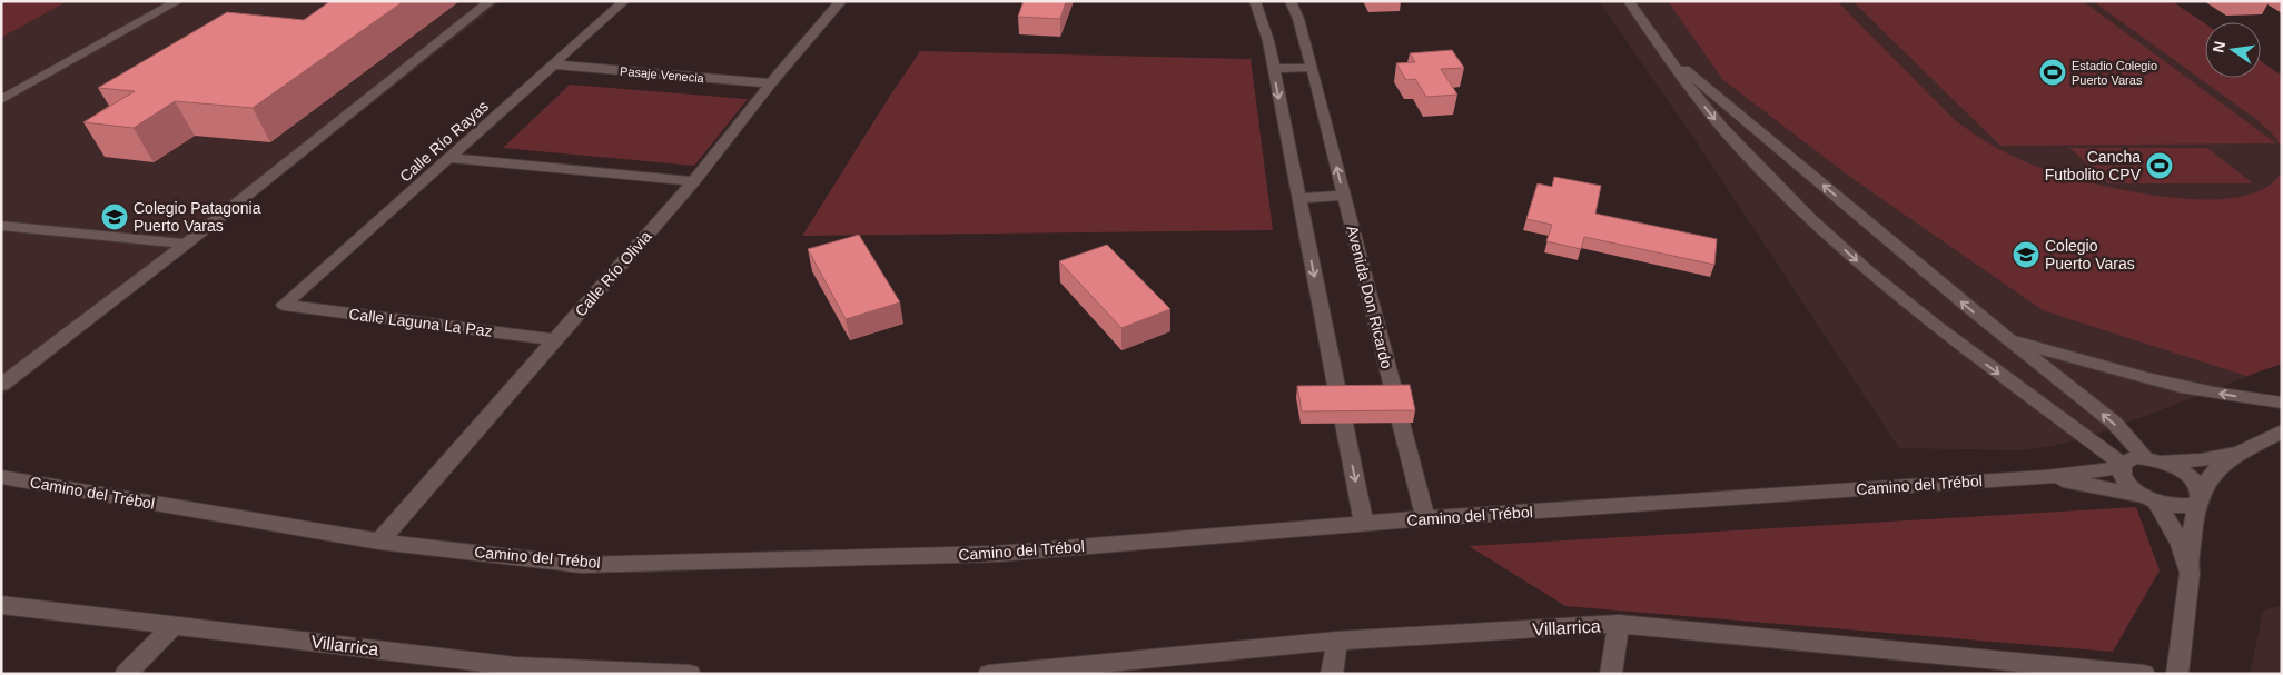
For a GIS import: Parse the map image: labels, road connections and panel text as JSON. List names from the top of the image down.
{
  "streets": {
    "street": [
      "Pasaje Venecia",
      "Calle Río Rayas",
      "Calle Río Olivia",
      "Avenida Don Ricardo",
      "Calle Laguna La Paz",
      "Camino del Trébol",
      "Villarrica"
    ]
  },
  "crossings": [
    ["Pasaje Venecia", "Calle Río Rayas"],
    ["Pasaje Venecia", "Calle Río Olivia"],
    ["Calle Río Rayas", "Calle Laguna La Paz"],
    ["Calle Río Olivia", "Calle Laguna La Paz"],
    ["Calle Río Olivia", "Camino del Trébol"]
  ],
  "places": {
    "sports": ["Estadio Colegio Puerto Varas", "Cancha Futbolito CPV"],
    "school or university": ["Colegio Patagonia Puerto Varas", "Colegio Puerto Varas"]
  },
  "north": "left"
}
